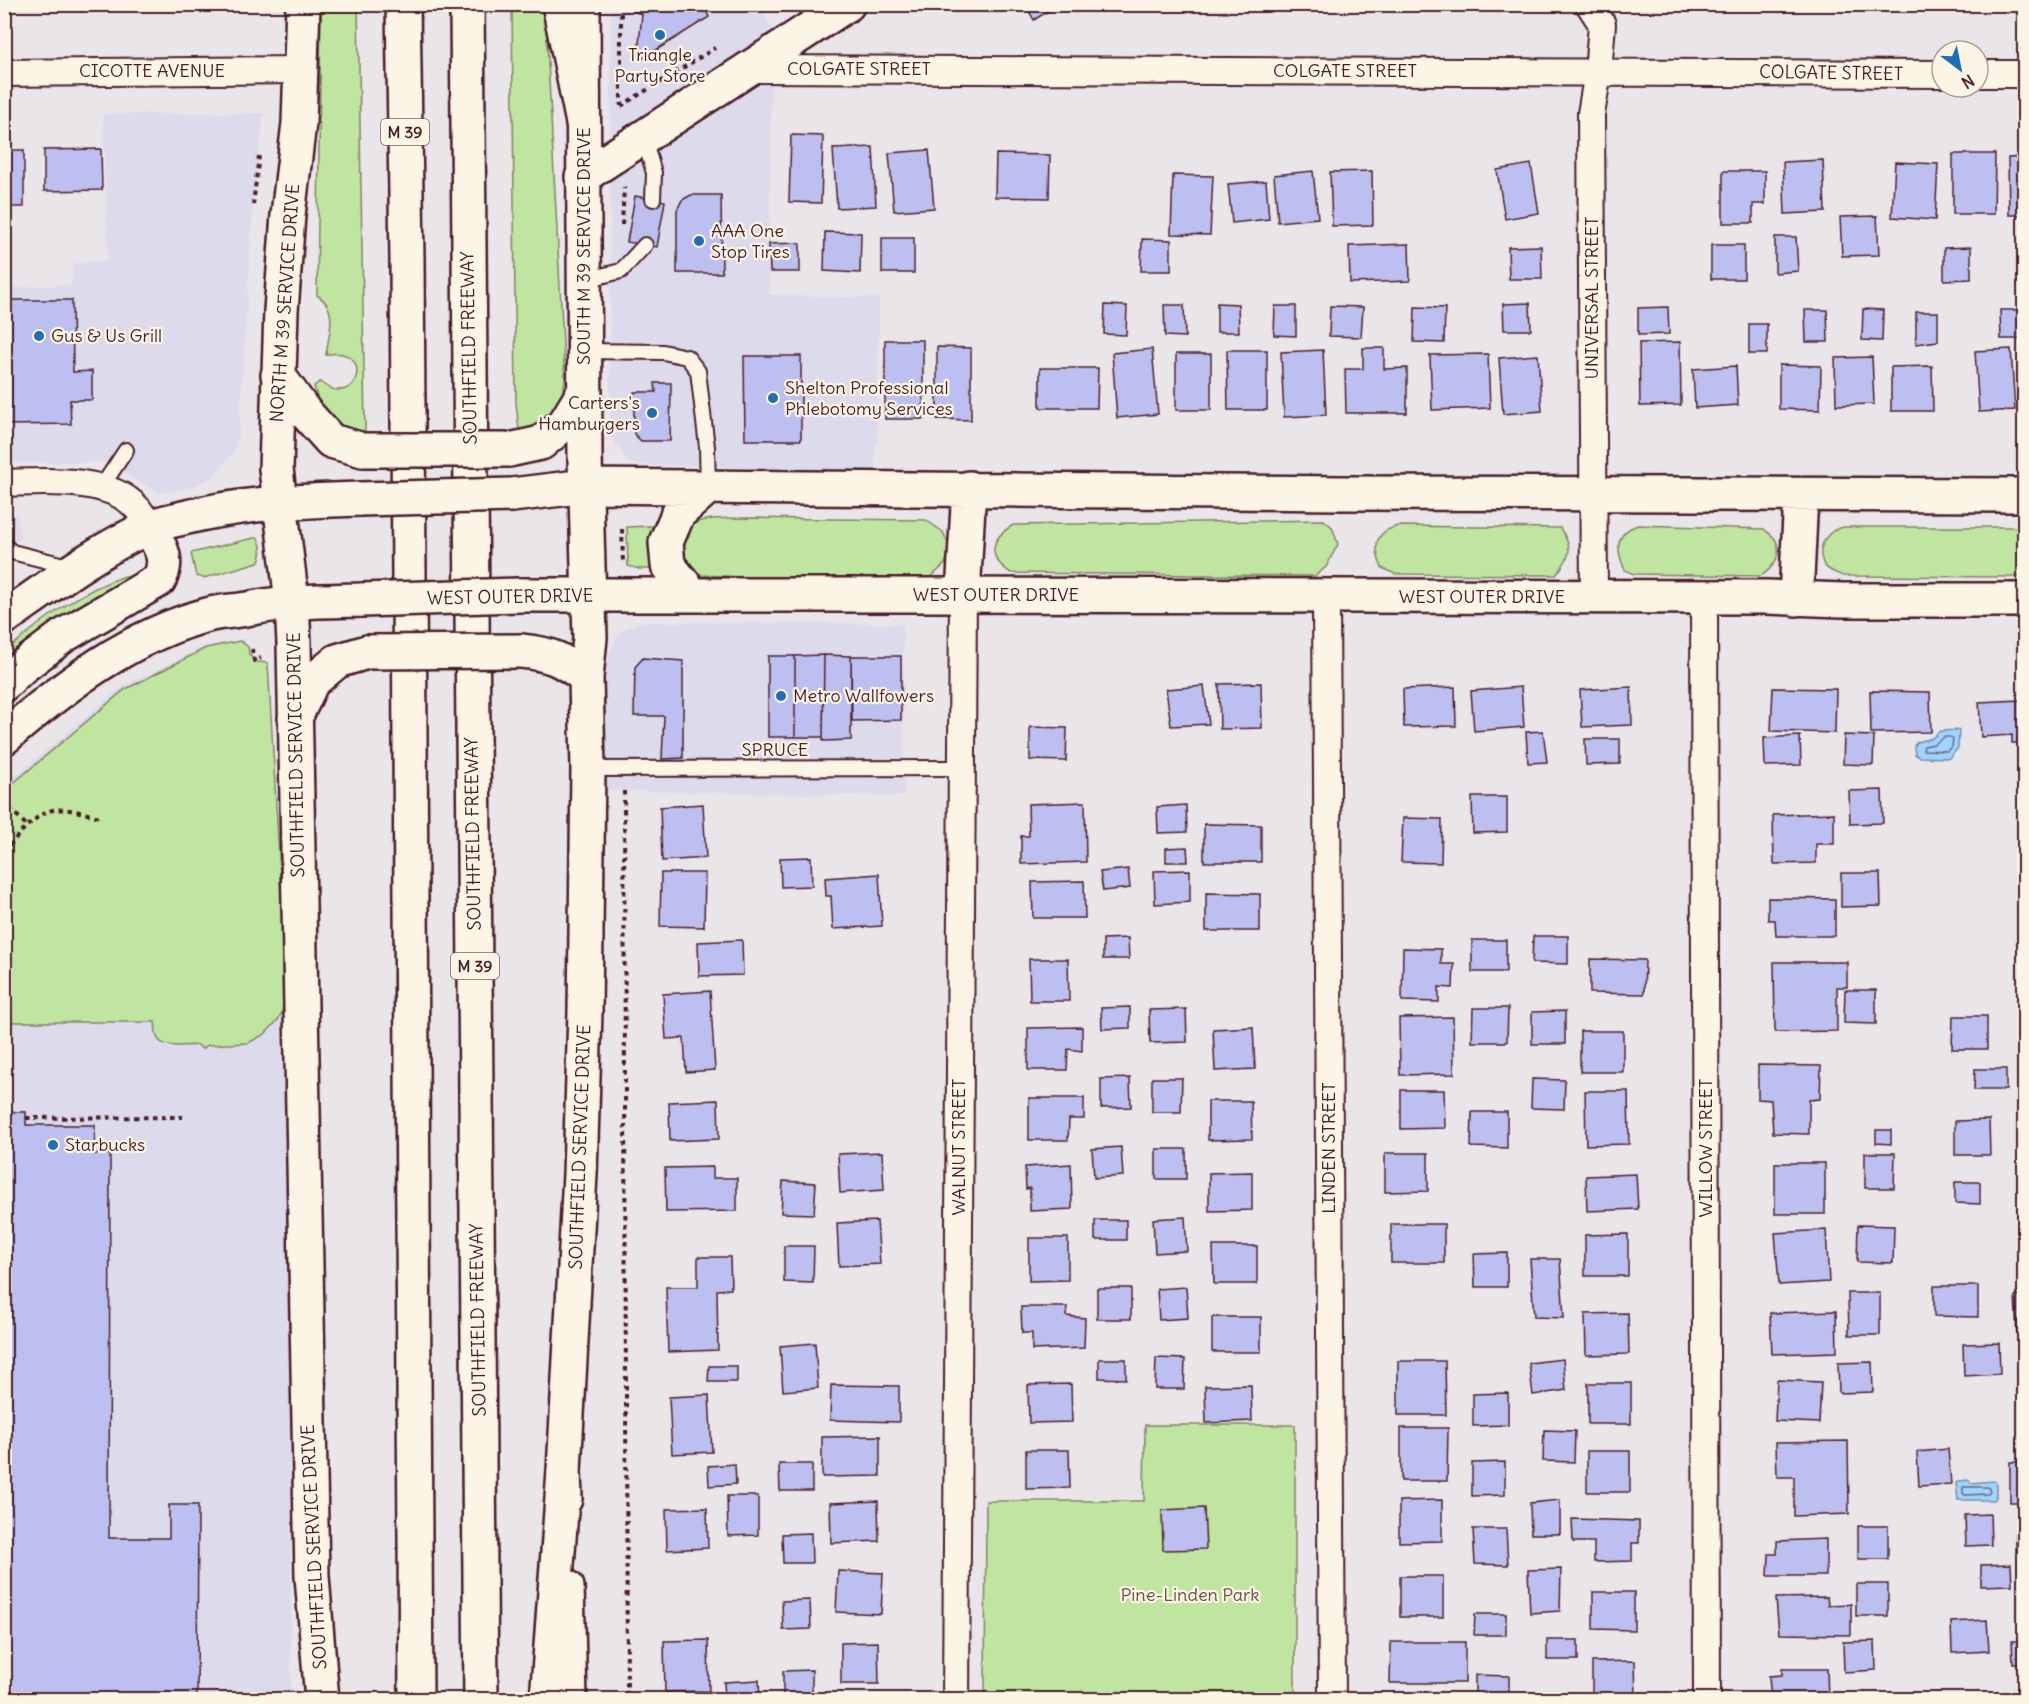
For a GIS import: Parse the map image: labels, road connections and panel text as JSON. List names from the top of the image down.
{
  "streets": {
    "main road": [
      "M 39",
      "SOUTH M 39 SERVICE DRIVE",
      "NORTH M 39 SERVICE DRIVE",
      "SOUTHFIELD FREEWAY",
      "WEST OUTER DRIVE",
      "SOUTHFIELD SERVICE DRIVE"
    ],
    "street": [
      "COLGATE STREET",
      "CICOTTE AVENUE",
      "UNIVERSAL STREET",
      "WALNUT STREET",
      "LINDEN STREET",
      "WILLOW STREET"
    ],
    "lane": ["SPRUCE"]
  },
  "crossings": [
    ["COLGATE STREET", "UNIVERSAL STREET"],
    ["CICOTTE AVENUE", "NORTH M 39 SERVICE DRIVE"],
    ["SOUTH M 39 SERVICE DRIVE", "WEST OUTER DRIVE"],
    ["SOUTH M 39 SERVICE DRIVE", "SOUTHFIELD SERVICE DRIVE"],
    ["UNIVERSAL STREET", "WEST OUTER DRIVE"],
    ["NORTH M 39 SERVICE DRIVE", "WEST OUTER DRIVE"],
    ["NORTH M 39 SERVICE DRIVE", "SOUTHFIELD SERVICE DRIVE"],
    ["WEST OUTER DRIVE", "SOUTHFIELD SERVICE DRIVE"],
    ["WEST OUTER DRIVE", "WALNUT STREET"],
    ["WEST OUTER DRIVE", "LINDEN STREET"],
    ["WEST OUTER DRIVE", "WILLOW STREET"],
    ["SPRUCE", "SOUTHFIELD SERVICE DRIVE"],
    ["SPRUCE", "WALNUT STREET"]
  ],
  "parks": ["Pine-Linden Park"],
  "places": [
    "Triangle Party Store",
    "AAA One Stop Tires",
    "Gus & Us Grill",
    "Shelton Professional Phlebotomy Services",
    "Carters's Hamburgers",
    "Metro Wallfowers",
    "Starbucks"
  ],
  "north": "bottom right"
}
